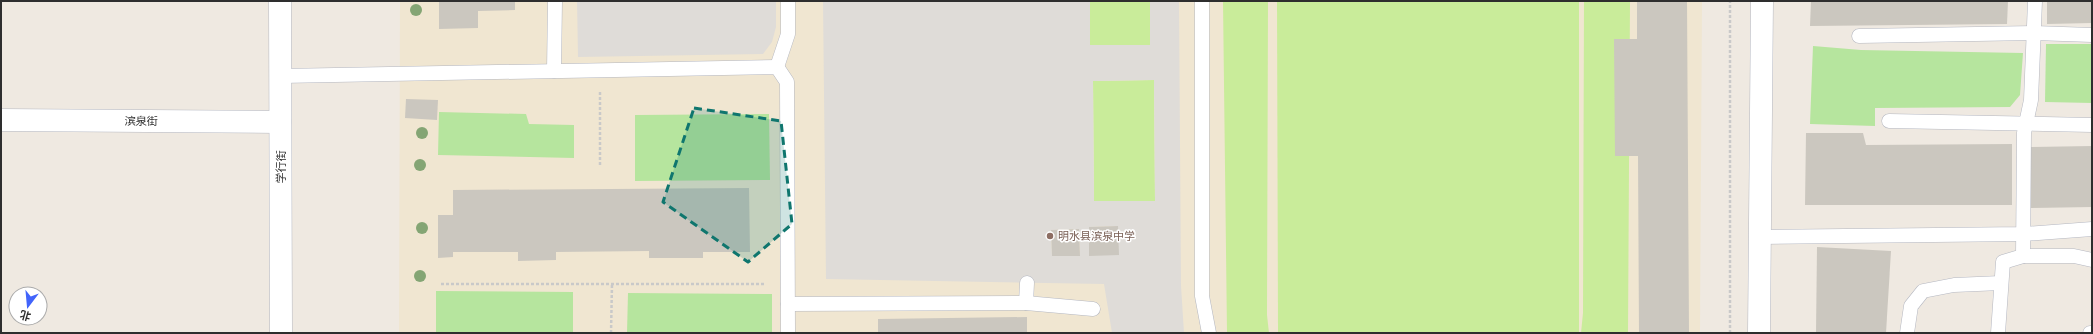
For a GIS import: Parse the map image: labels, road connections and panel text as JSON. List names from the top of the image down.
{
  "streets": {
    "street": ["滨泉街", "学行街"]
  },
  "crossings": [
    ["滨泉街", "学行街"]
  ],
  "places": ["明水县滨泉中学"],
  "north": "bottom"
}
